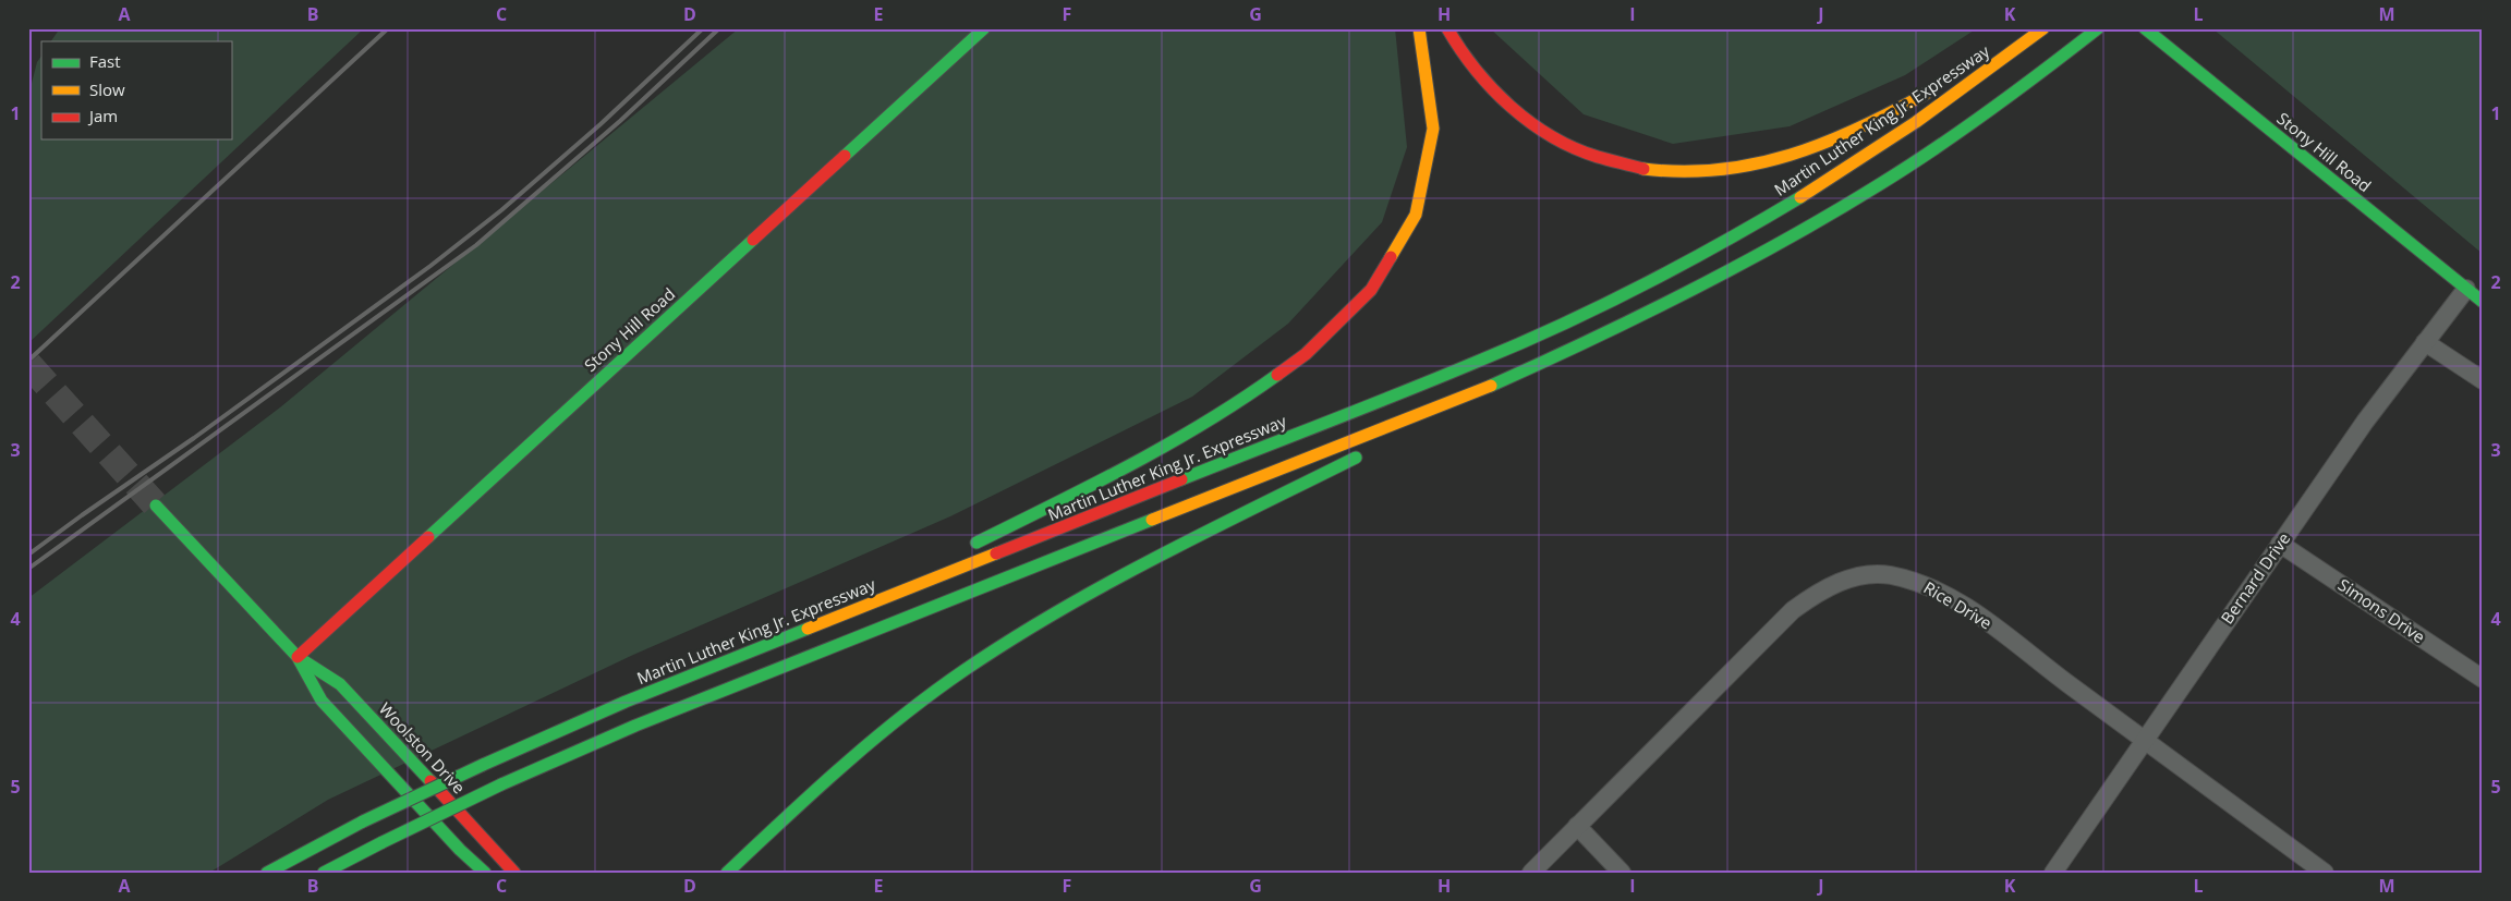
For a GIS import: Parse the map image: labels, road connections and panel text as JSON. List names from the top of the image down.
{
  "streets": {
    "main road": ["Martin Luther King Jr. Expressway", "Stony Hill Road", "Woolston Drive"],
    "street": ["Bernard Drive", "Rice Drive", "Simons Drive"]
  },
  "crossings": [
    ["Stony Hill Road", "Bernard Drive"],
    ["Stony Hill Road", "Woolston Drive"],
    ["Bernard Drive", "Rice Drive"],
    ["Bernard Drive", "Simons Drive"]
  ],
  "legend": ["Fast", "Slow", "Jam"],
  "grid": {
    "columns": [
      "A",
      "B",
      "C",
      "D",
      "E",
      "F",
      "G",
      "H",
      "I",
      "J",
      "K",
      "L",
      "M"
    ],
    "rows": [
      "1",
      "2",
      "3",
      "4",
      "5"
    ]
  }
}
